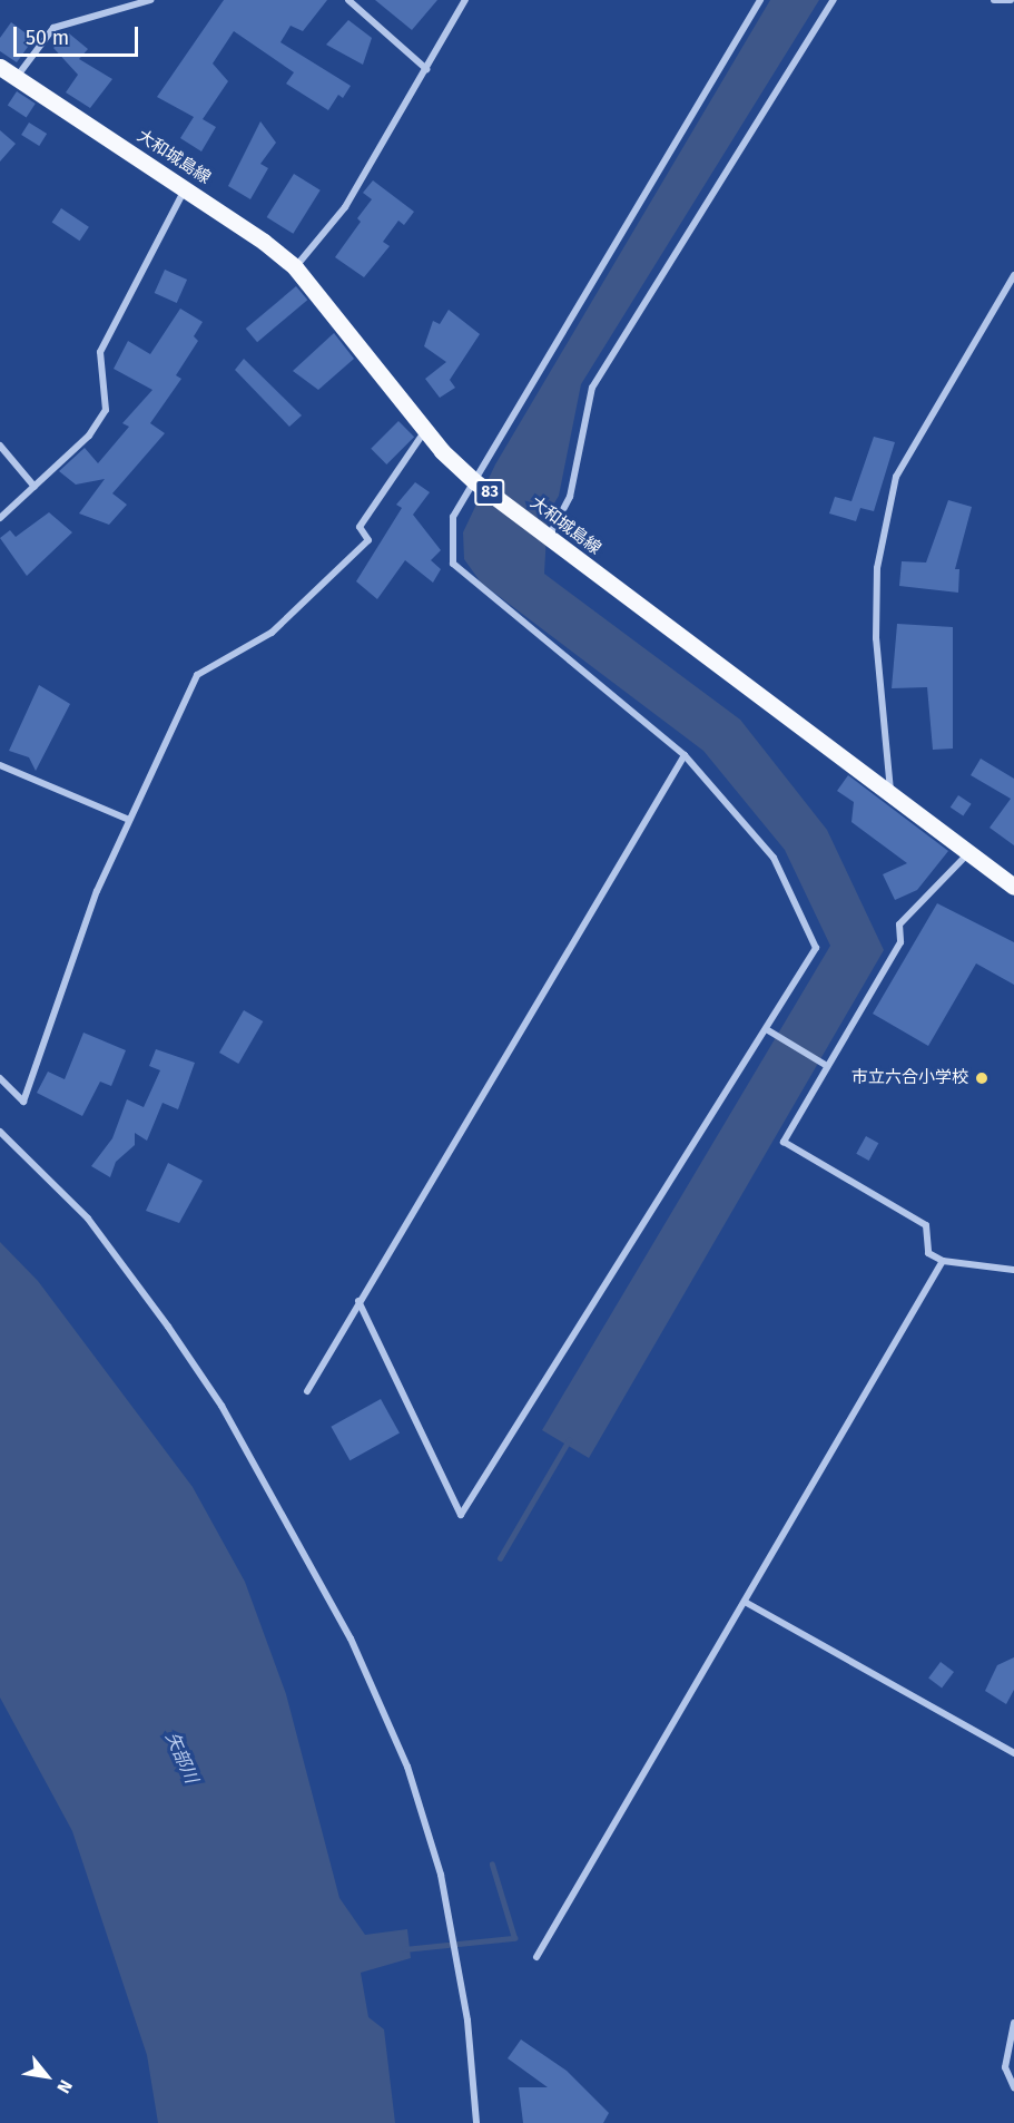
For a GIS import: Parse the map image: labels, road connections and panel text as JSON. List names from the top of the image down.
{
  "streets": {
    "main road": ["大和城島線", "83"]
  },
  "water": ["矢部川"],
  "places": ["市立六合小学校"],
  "scale_bar": "50 m",
  "north": "bottom right"
}
